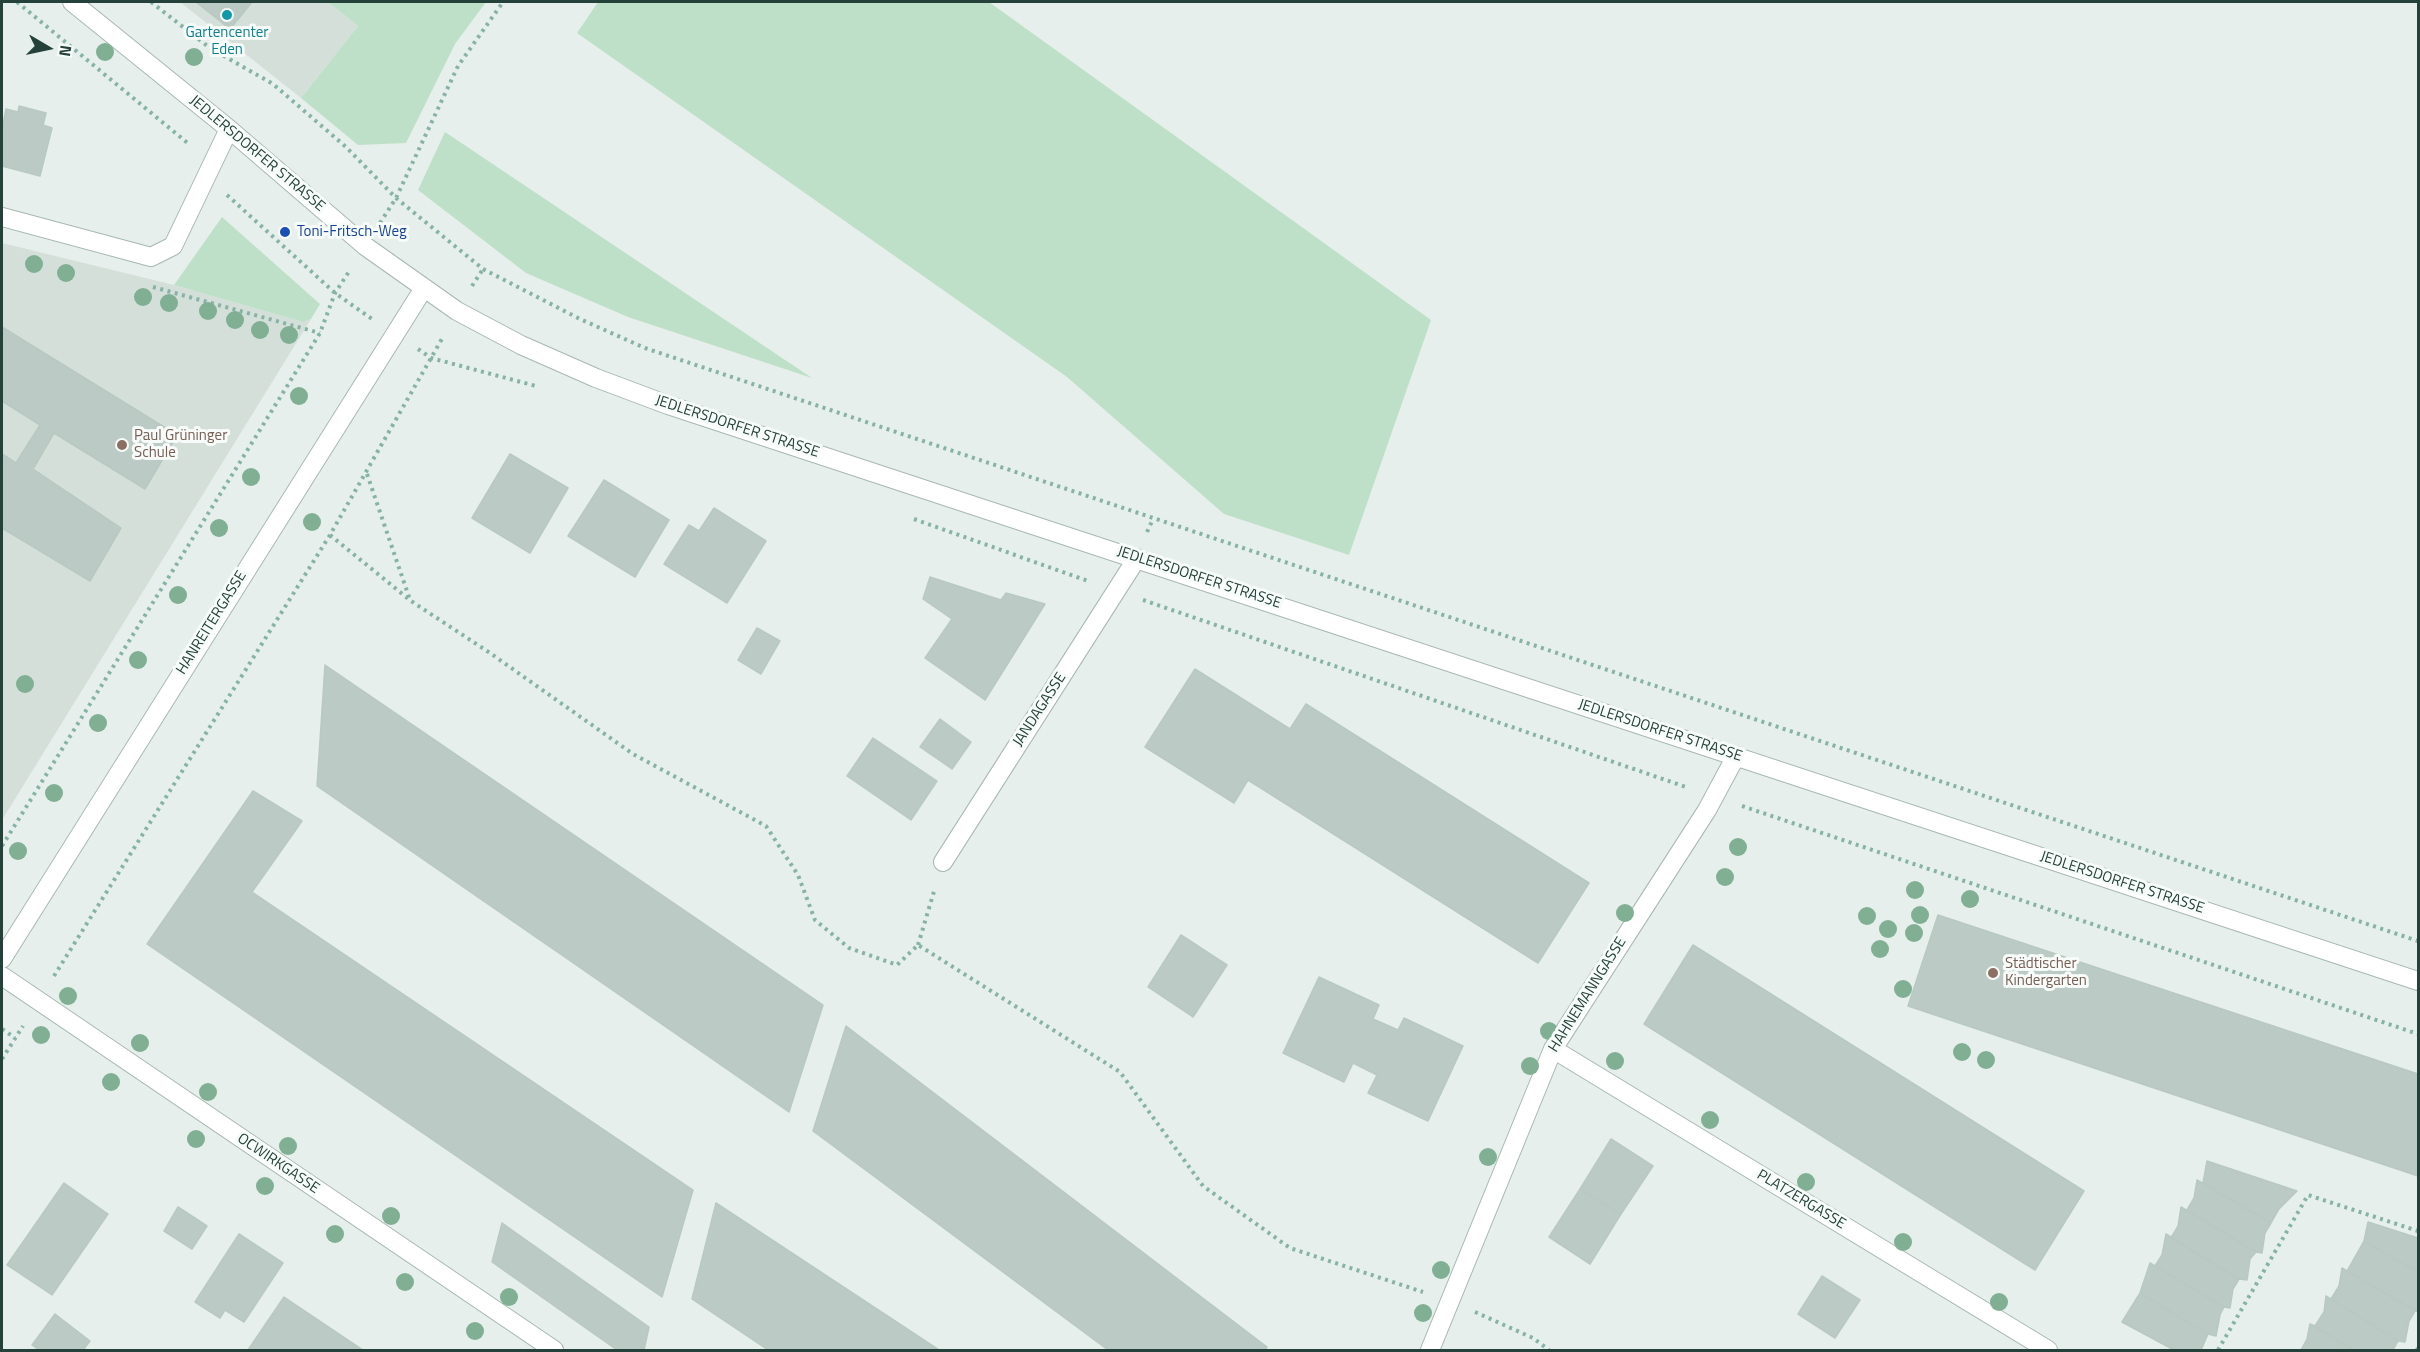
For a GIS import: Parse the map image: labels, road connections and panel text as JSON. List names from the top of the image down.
{
  "streets": {
    "street": [
      "JEDLERSDORFER STRASSE",
      "HANREITERGASSE",
      "JANDAGASSE",
      "HAHNEMANNGASSE",
      "OCWIRKGASSE",
      "PLATZERGASSE"
    ]
  },
  "crossings": [
    ["JEDLERSDORFER STRASSE", "HANREITERGASSE"],
    ["JEDLERSDORFER STRASSE", "JANDAGASSE"],
    ["JEDLERSDORFER STRASSE", "HAHNEMANNGASSE"],
    ["HAHNEMANNGASSE", "PLATZERGASSE"]
  ],
  "places": [
    "Gartencenter Eden",
    "Toni-Fritsch-Weg",
    "Paul Grüninger Schule",
    "Städtischer Kindergarten"
  ],
  "north": "right"
}
